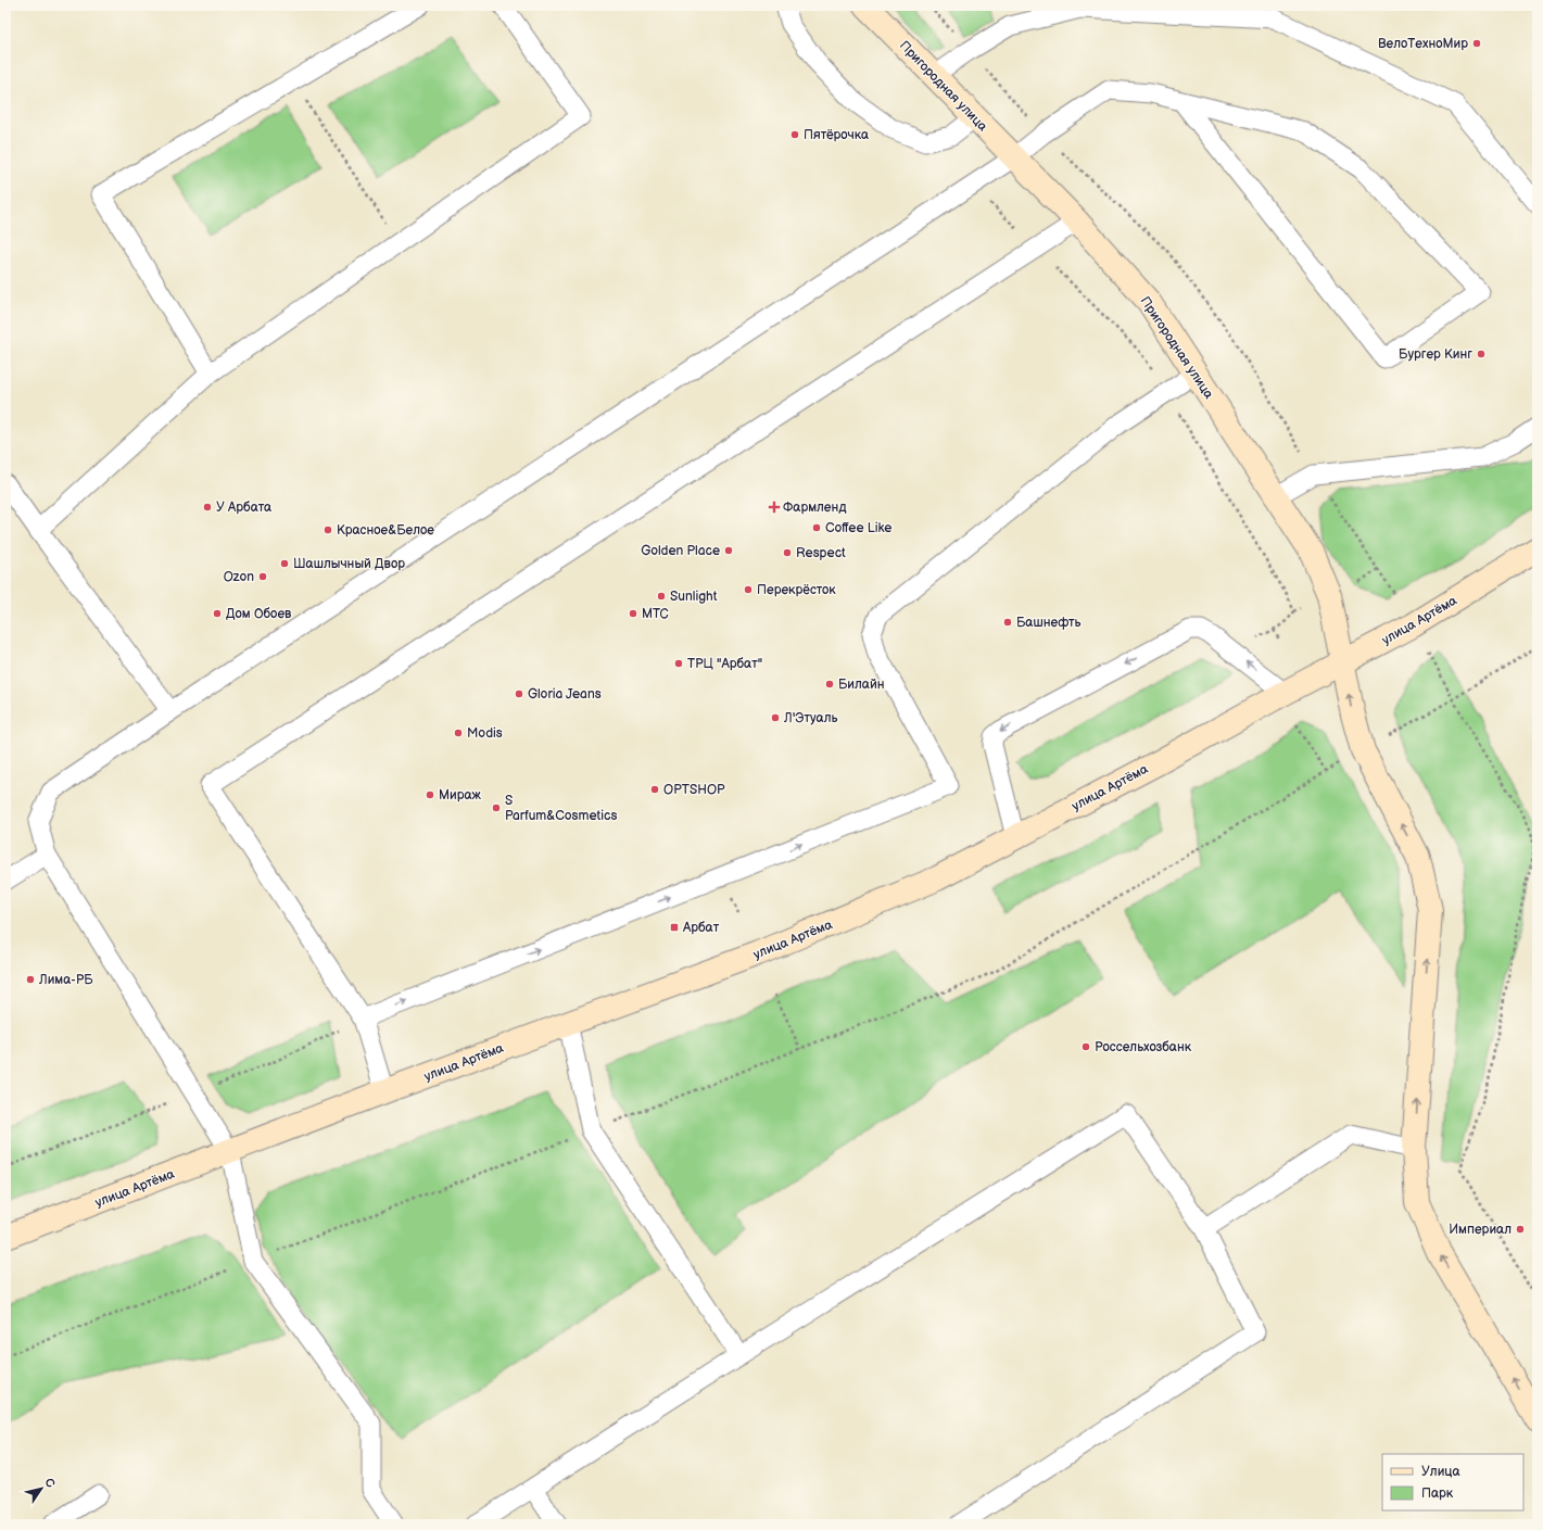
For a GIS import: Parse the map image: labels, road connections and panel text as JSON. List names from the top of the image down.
{
  "streets": {
    "main road": ["Пригородная улица", "улица Артёма"]
  },
  "crossings": [
    ["Пригородная улица", "улица Артёма"]
  ],
  "one_way": ["Пригородная улица"],
  "places": {
    "other": [
      "ВелоТехноМир",
      "Пятёрочка",
      "Бургер Кинг",
      "У Арбата",
      "Coffee Like",
      "Красное&Белое",
      "Golden Place",
      "Respect",
      "Шашлычный Двор",
      "Ozon",
      "Перекрёсток",
      "Sunlight",
      "Дом Обоев",
      "МТС",
      "Башнефть",
      "ТРЦ \"Арбат\"",
      "Билайн",
      "Gloria Jeans",
      "Л'Этуаль",
      "Modis",
      "OPTSHOP",
      "Мираж",
      "S Parfum&Cosmetics",
      "Лима-РБ",
      "Россельхозбанк",
      "Империал"
    ],
    "health": ["Фармленд"],
    "transit": ["Арбат"]
  },
  "legend": ["Улица", "Парк"],
  "north": "top right"
}
